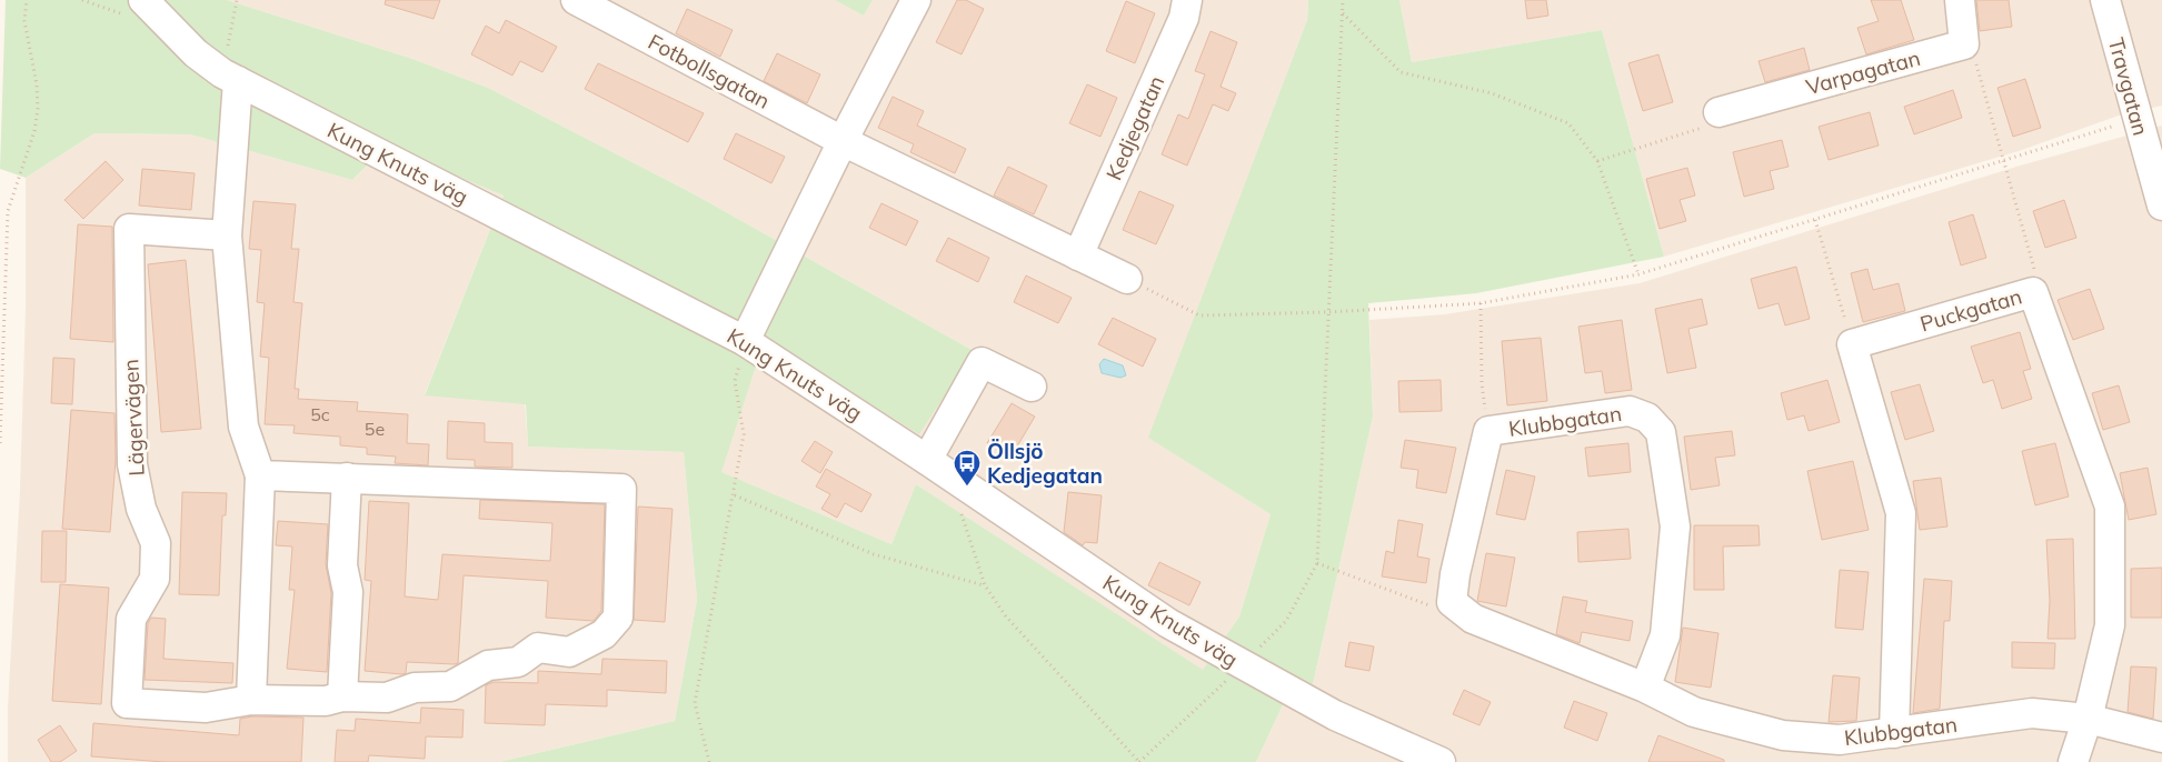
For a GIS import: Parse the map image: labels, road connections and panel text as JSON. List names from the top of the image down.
{
  "streets": {
    "street": [
      "Fotbollsgatan",
      "Varpagatan",
      "Travgatan",
      "Kedjegatan",
      "Kung Knuts väg",
      "Puckgatan",
      "Lägervägen",
      "Klubbgatan"
    ]
  },
  "crossings": [
    ["Puckgatan", "Klubbgatan"]
  ],
  "places": {
    "bus stop": ["Öllsjö Kedjegatan"]
  },
  "house_numbers": ["5c", "5e"]
}
